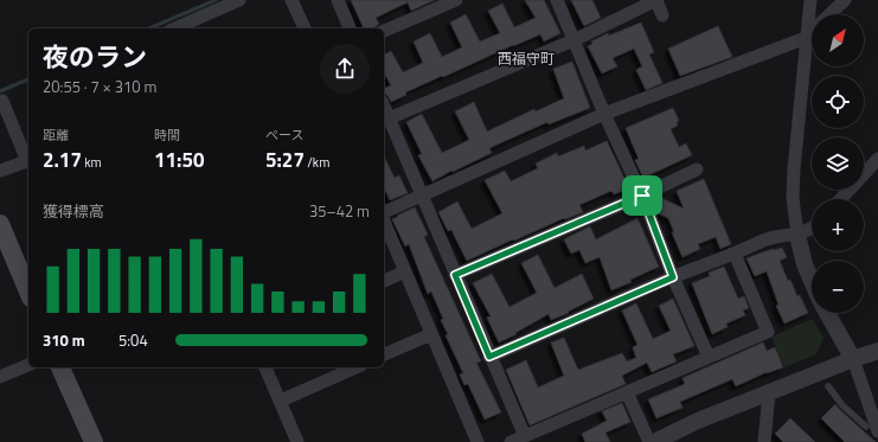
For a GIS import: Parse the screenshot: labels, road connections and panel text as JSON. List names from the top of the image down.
{
  "districts": ["西福守町"],
  "north": "top right",
  "page": {
    "map_buttons": ["+", "−"],
    "heading": ["夜のラン", "20:55 · 7 × 310 m"],
    "stats": [
      ["距離", "2.17 km"],
      ["時間", "11:50"],
      ["ペース", "5:27 /km"]
    ],
    "chart": ["獲得標高", "35–42 m"],
    "list": [
      {
        "name": "310 m",
        "note": "5:04"
      }
    ]
  }
}
